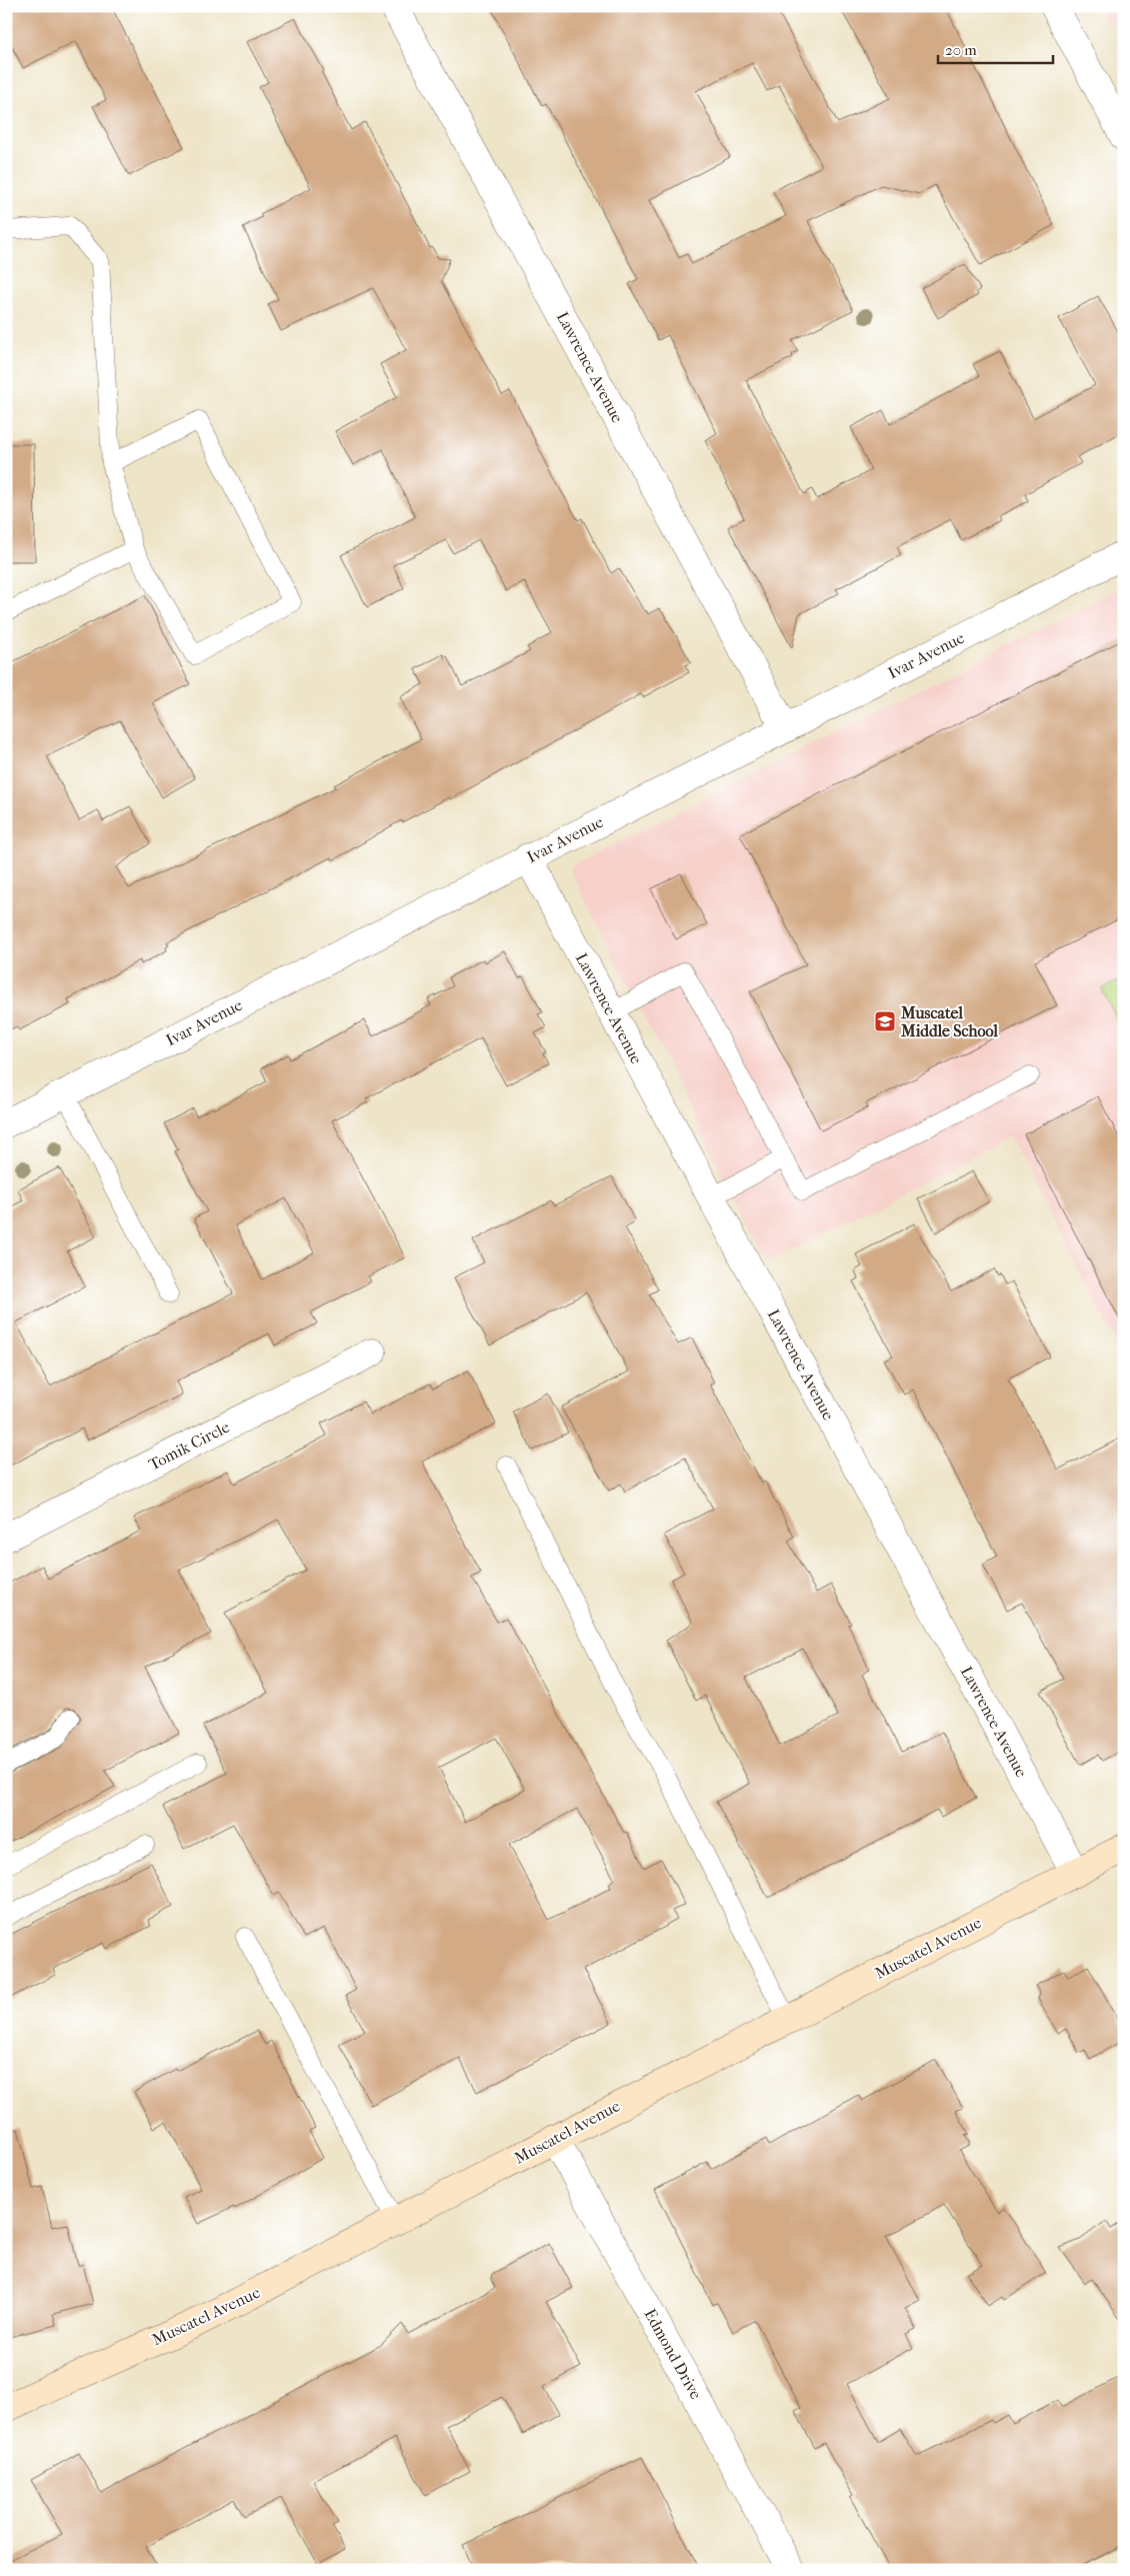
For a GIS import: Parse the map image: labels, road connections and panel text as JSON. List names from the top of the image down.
{
  "streets": {
    "street": [
      "Lawrence Avenue",
      "Ivar Avenue",
      "Tomik Circle",
      "Muscatel Avenue",
      "Edmond Drive"
    ]
  },
  "crossings": [
    ["Lawrence Avenue", "Ivar Avenue"],
    ["Lawrence Avenue", "Muscatel Avenue"],
    ["Muscatel Avenue", "Edmond Drive"]
  ],
  "places": {
    "school or university": ["Muscatel Middle School"]
  },
  "scale_bar": "20 m"
}
